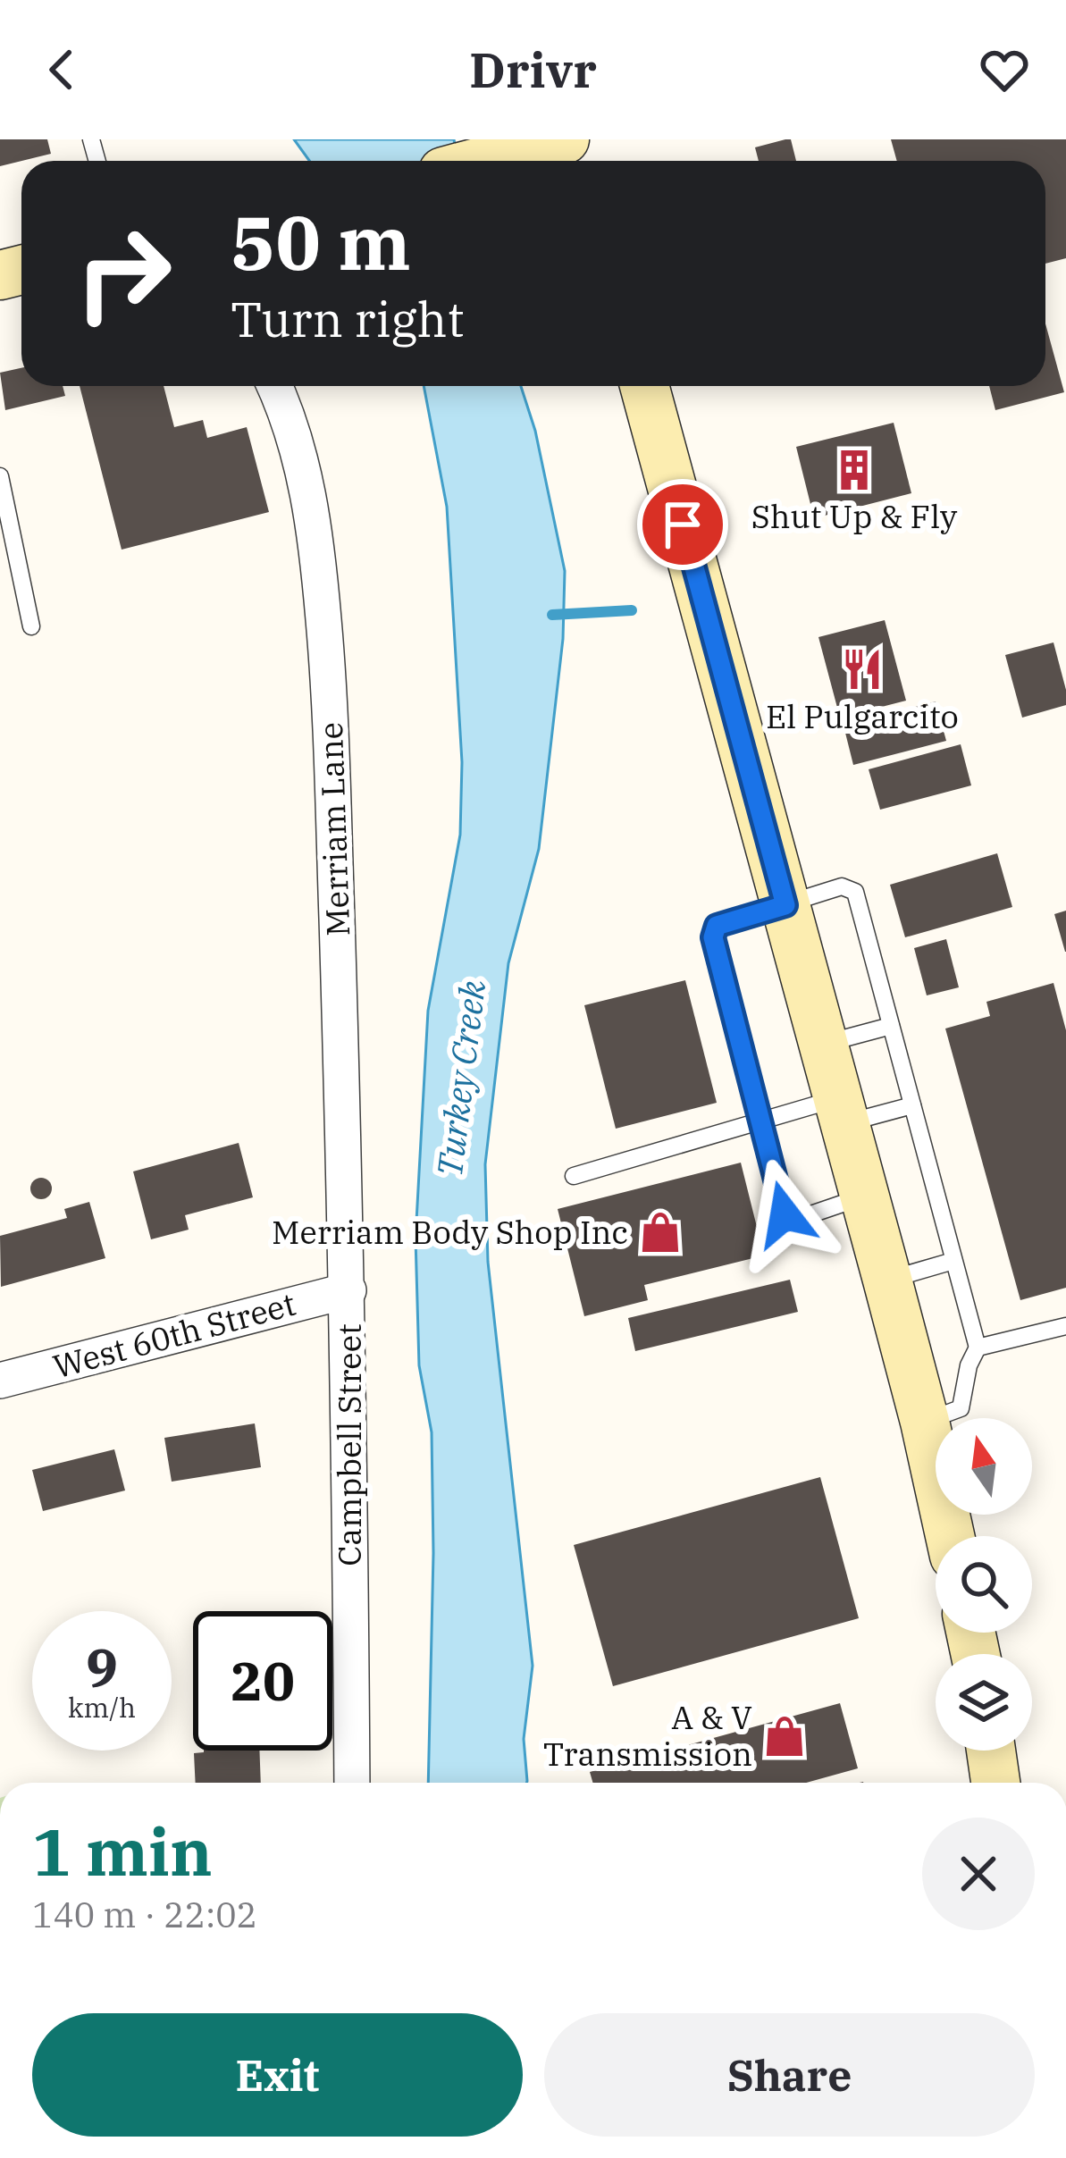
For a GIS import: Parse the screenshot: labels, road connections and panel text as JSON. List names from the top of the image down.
{
  "streets": {
    "street": ["Merriam Lane", "West 60th Street", "Campbell Street"]
  },
  "crossings": [
    ["Merriam Lane", "West 60th Street"],
    ["Merriam Lane", "Campbell Street"],
    ["West 60th Street", "Campbell Street"]
  ],
  "water": ["Turkey Creek"],
  "places": {
    "building": ["Shut Up & Fly"],
    "restaurant": ["El Pulgarcito"],
    "shop": ["Merriam Body Shop Inc", "A & V Transmission"]
  },
  "north": "top",
  "page": {
    "header": "Drivr",
    "turn": ["50 m", "Turn right"],
    "speed": "9 km/h",
    "limit": "20",
    "heading": ["1 min", "140 m · 22:02"],
    "buttons": ["Exit", "Share"]
  }
}
